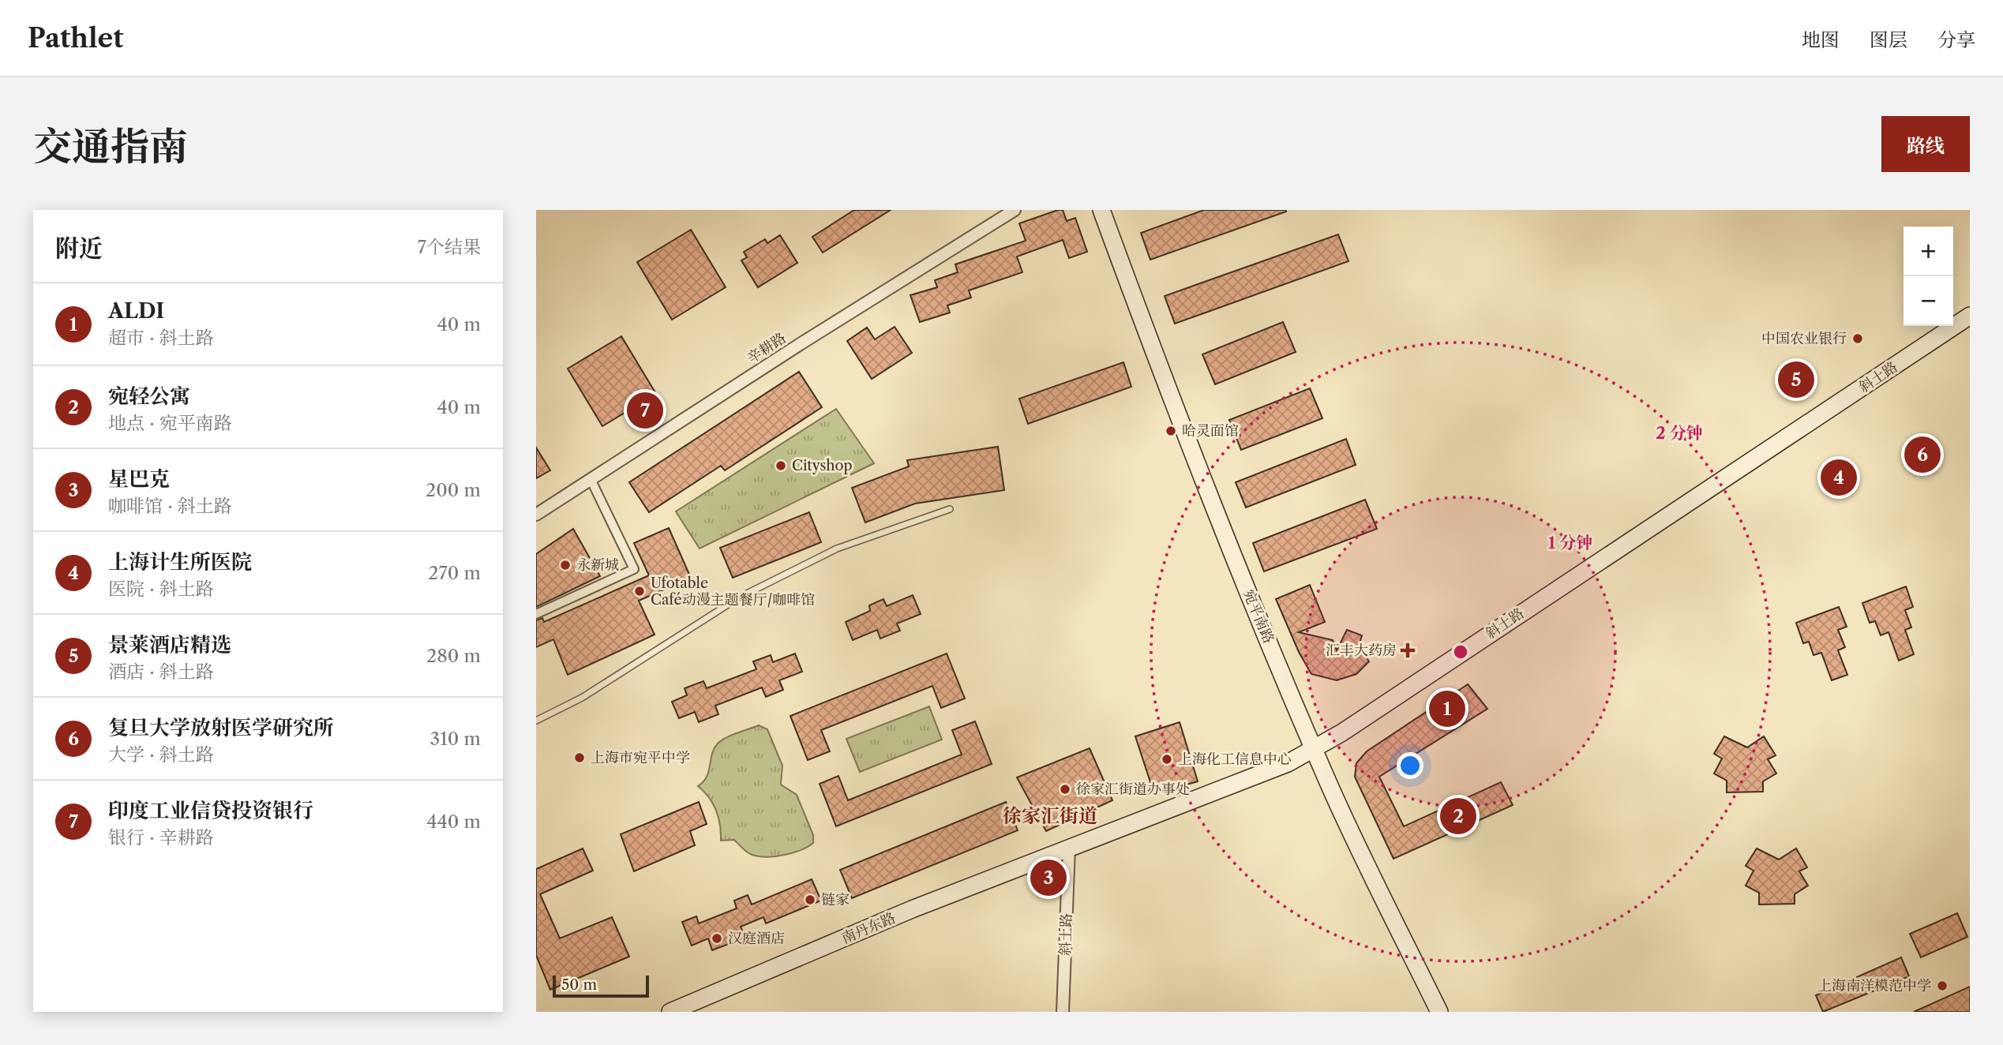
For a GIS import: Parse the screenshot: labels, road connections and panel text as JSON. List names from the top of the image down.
{
  "streets": {
    "main road": ["斜土路", "宛平南路", "南丹东路"],
    "street": ["辛耕路"]
  },
  "crossings": [
    ["斜土路", "宛平南路"],
    ["斜土路", "南丹东路"]
  ],
  "districts": ["徐家汇街道"],
  "places": {
    "other": [
      "中国农业银行",
      "哈灵面馆",
      "Cityshop",
      "永新城",
      "Ufotable Café动漫主题餐厅/咖啡馆",
      "上海市宛平中学",
      "上海化工信息中心",
      "徐家汇街道办事处",
      "链家",
      "汉庭酒店",
      "上海南洋模范中学"
    ],
    "health": ["汇丰大药房"]
  },
  "scale_bar": "50 m",
  "page": {
    "header": "Pathlet",
    "nav": ["地图", "图层", "分享"],
    "title": "交通指南",
    "buttons": "路线",
    "heading": ["附近", "7个结果"],
    "map_buttons": ["+", "−"],
    "list": [
      {
        "mark": "1",
        "name": "ALDI",
        "note": "超市 · 斜土路",
        "value": "40 m"
      },
      {
        "mark": "2",
        "name": "宛轻公寓",
        "note": "地点 · 宛平南路",
        "value": "40 m"
      },
      {
        "mark": "3",
        "name": "星巴克",
        "note": "咖啡馆 · 斜土路",
        "value": "200 m"
      },
      {
        "mark": "4",
        "name": "上海计生所医院",
        "note": "医院 · 斜土路",
        "value": "270 m"
      },
      {
        "mark": "5",
        "name": "景莱酒店精选",
        "note": "酒店 · 斜土路",
        "value": "280 m"
      },
      {
        "mark": "6",
        "name": "复旦大学放射医学研究所",
        "note": "大学 · 斜土路",
        "value": "310 m"
      },
      {
        "mark": "7",
        "name": "印度工业信贷投资银行",
        "note": "银行 · 辛耕路",
        "value": "440 m"
      }
    ],
    "pins": [
      "5",
      "7",
      "6",
      "4",
      "1",
      "2",
      "3"
    ],
    "scale": "50 m"
  },
  "rings": ["2 分钟", "1 分钟"]
}
